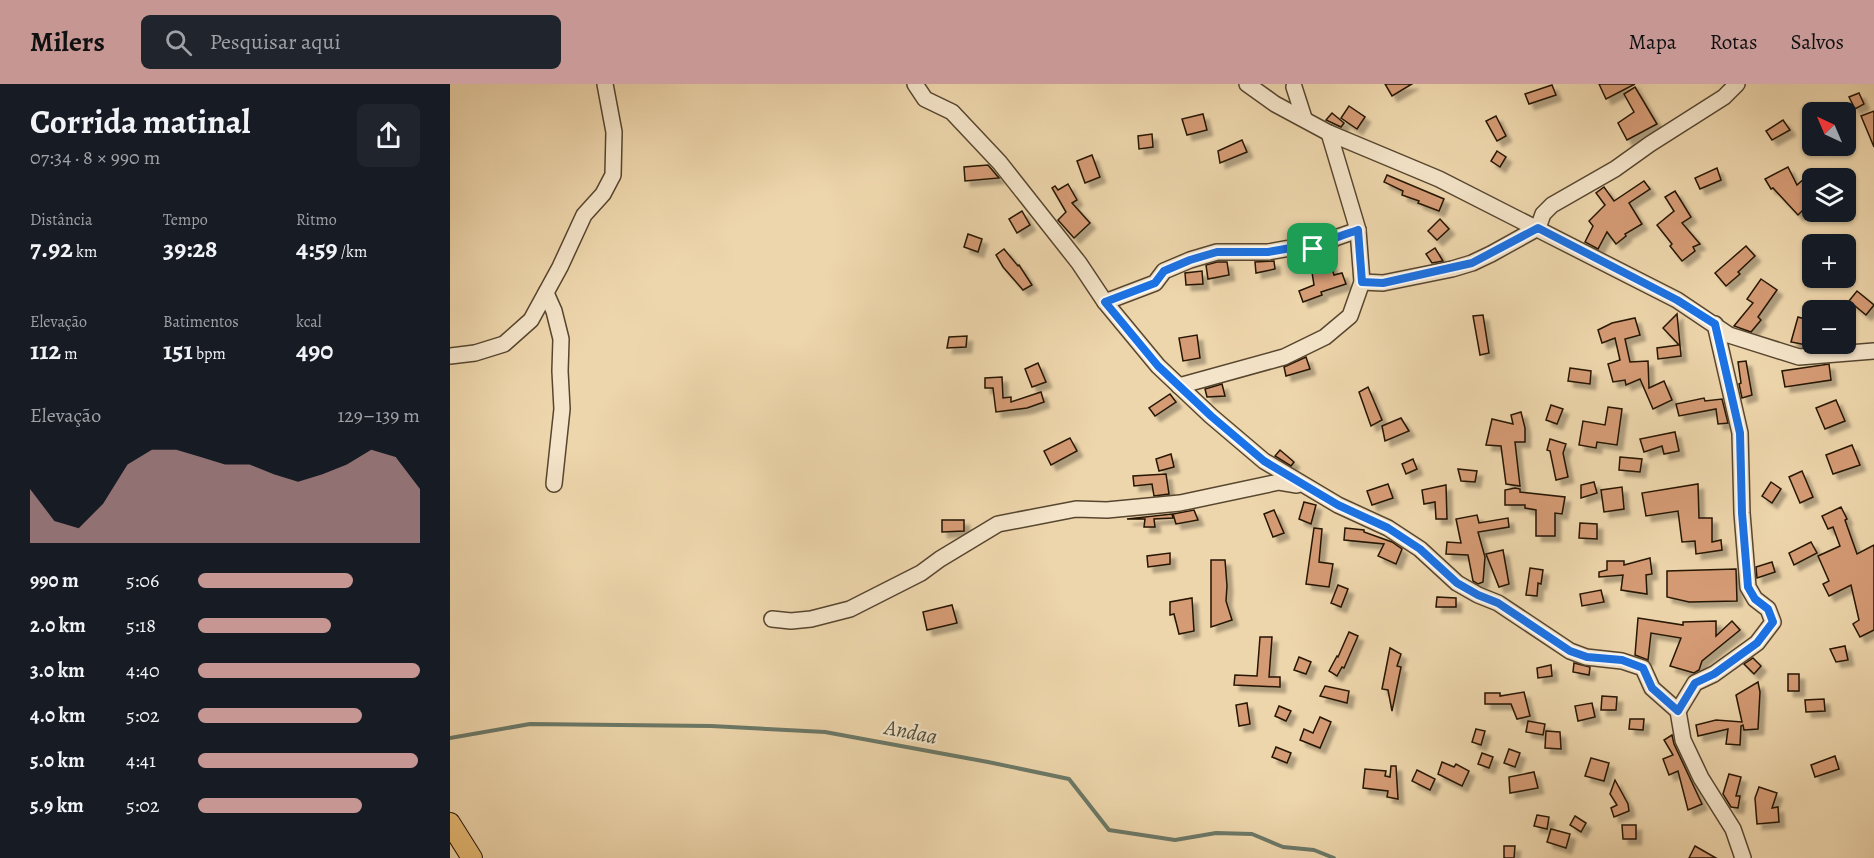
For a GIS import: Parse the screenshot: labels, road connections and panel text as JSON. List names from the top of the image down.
{
  "water": ["Andaa"],
  "north": "top left",
  "page": {
    "header": "Milers",
    "search": "Pesquisar aqui",
    "nav": ["Mapa", "Rotas", "Salvos"],
    "heading": ["Corrida matinal", "07:34 · 8 × 990 m"],
    "map_buttons": ["+", "−"],
    "stats": [
      ["Distância", "7.92 km"],
      ["Tempo", "39:28"],
      ["Ritmo", "4:59 /km"],
      ["Elevação", "112 m"],
      ["Batimentos", "151 bpm"],
      ["kcal", "490"]
    ],
    "chart": ["Elevação", "129–139 m"],
    "list": [
      {
        "name": "990 m",
        "note": "5:06"
      },
      {
        "name": "2.0 km",
        "note": "5:18"
      },
      {
        "name": "3.0 km",
        "note": "4:40"
      },
      {
        "name": "4.0 km",
        "note": "5:02"
      },
      {
        "name": "5.0 km",
        "note": "4:41"
      },
      {
        "name": "5.9 km",
        "note": "5:02"
      }
    ]
  }
}
